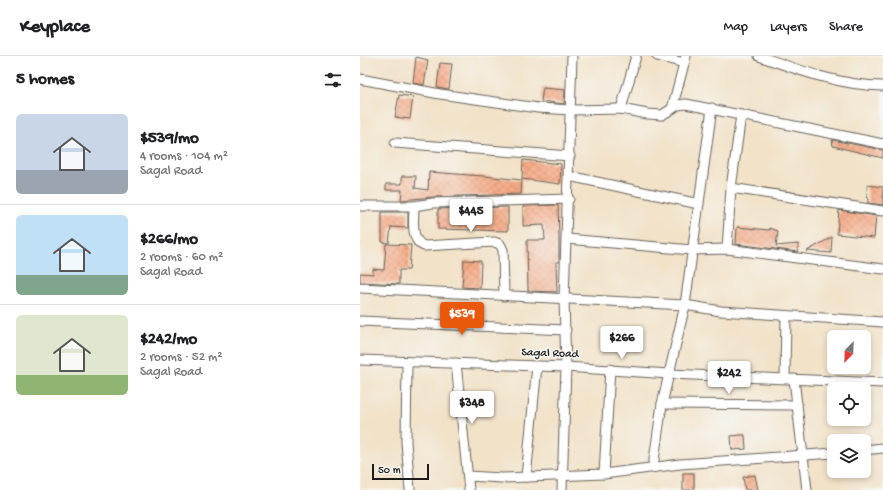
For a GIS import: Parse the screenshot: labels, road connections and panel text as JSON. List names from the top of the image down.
{
  "streets": {
    "street": ["Sagal Road"]
  },
  "scale_bar": "50 m",
  "north": "bottom left",
  "page": {
    "header": "Keyplace",
    "nav": ["Map", "Layers", "Share"],
    "heading": "5 homes",
    "list": [
      {
        "name": "$539/mo",
        "note": "4 rooms · 104 m² · Sagal Road"
      },
      {
        "name": "$266/mo",
        "note": "2 rooms · 60 m² · Sagal Road"
      },
      {
        "name": "$242/mo",
        "note": "2 rooms · 52 m² · Sagal Road"
      }
    ],
    "price": [
      "$445",
      "$539",
      "$266",
      "$242",
      "$348"
    ],
    "scale": "50 m"
  }
}
